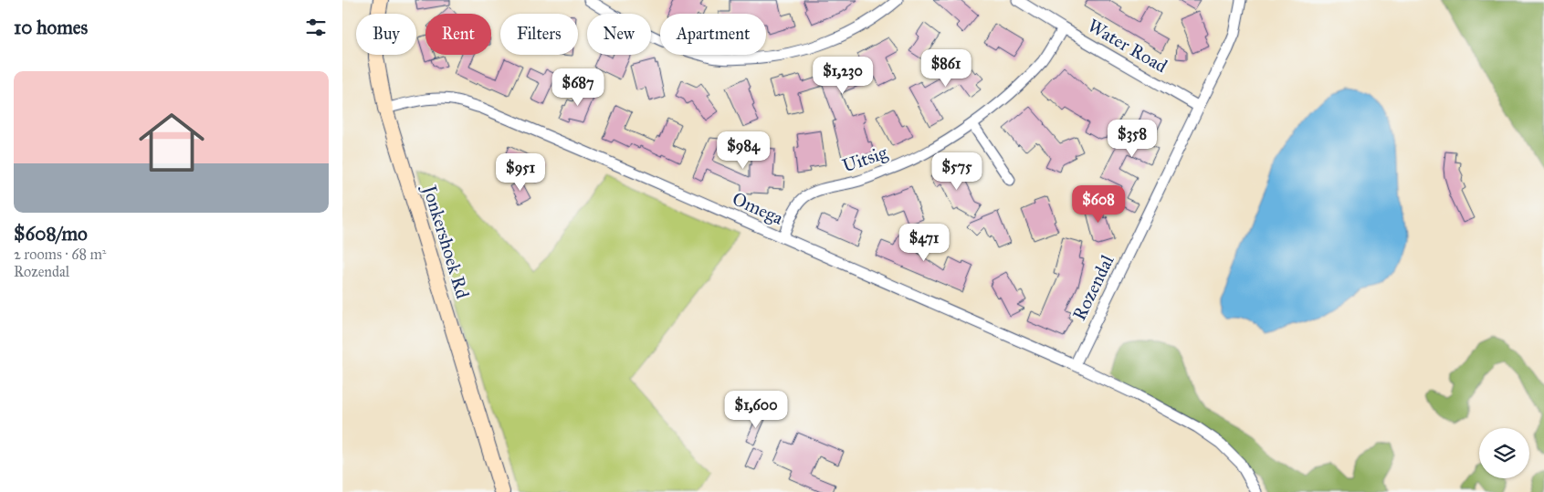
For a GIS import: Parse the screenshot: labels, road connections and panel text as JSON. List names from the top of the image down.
{
  "streets": {
    "street": [
      "Water Road",
      "Uitsig",
      "Omega",
      "Jonkershoek Rd",
      "Rozendal"
    ]
  },
  "crossings": [
    ["Water Road", "Uitsig"],
    ["Water Road", "Rozendal"],
    ["Uitsig", "Omega"],
    ["Omega", "Jonkershoek Rd"],
    ["Omega", "Rozendal"]
  ],
  "page": {
    "heading": "10 homes",
    "chip": [
      "Buy",
      "Rent",
      "Filters",
      "New",
      "Apartment"
    ],
    "price": [
      "$861",
      "$1,230",
      "$687",
      "$358",
      "$984",
      "$575",
      "$951",
      "$608",
      "$471",
      "$1,600"
    ],
    "list": [
      {
        "name": "$608/mo",
        "note": "2 rooms · 68 m² · Rozendal"
      }
    ]
  }
}
